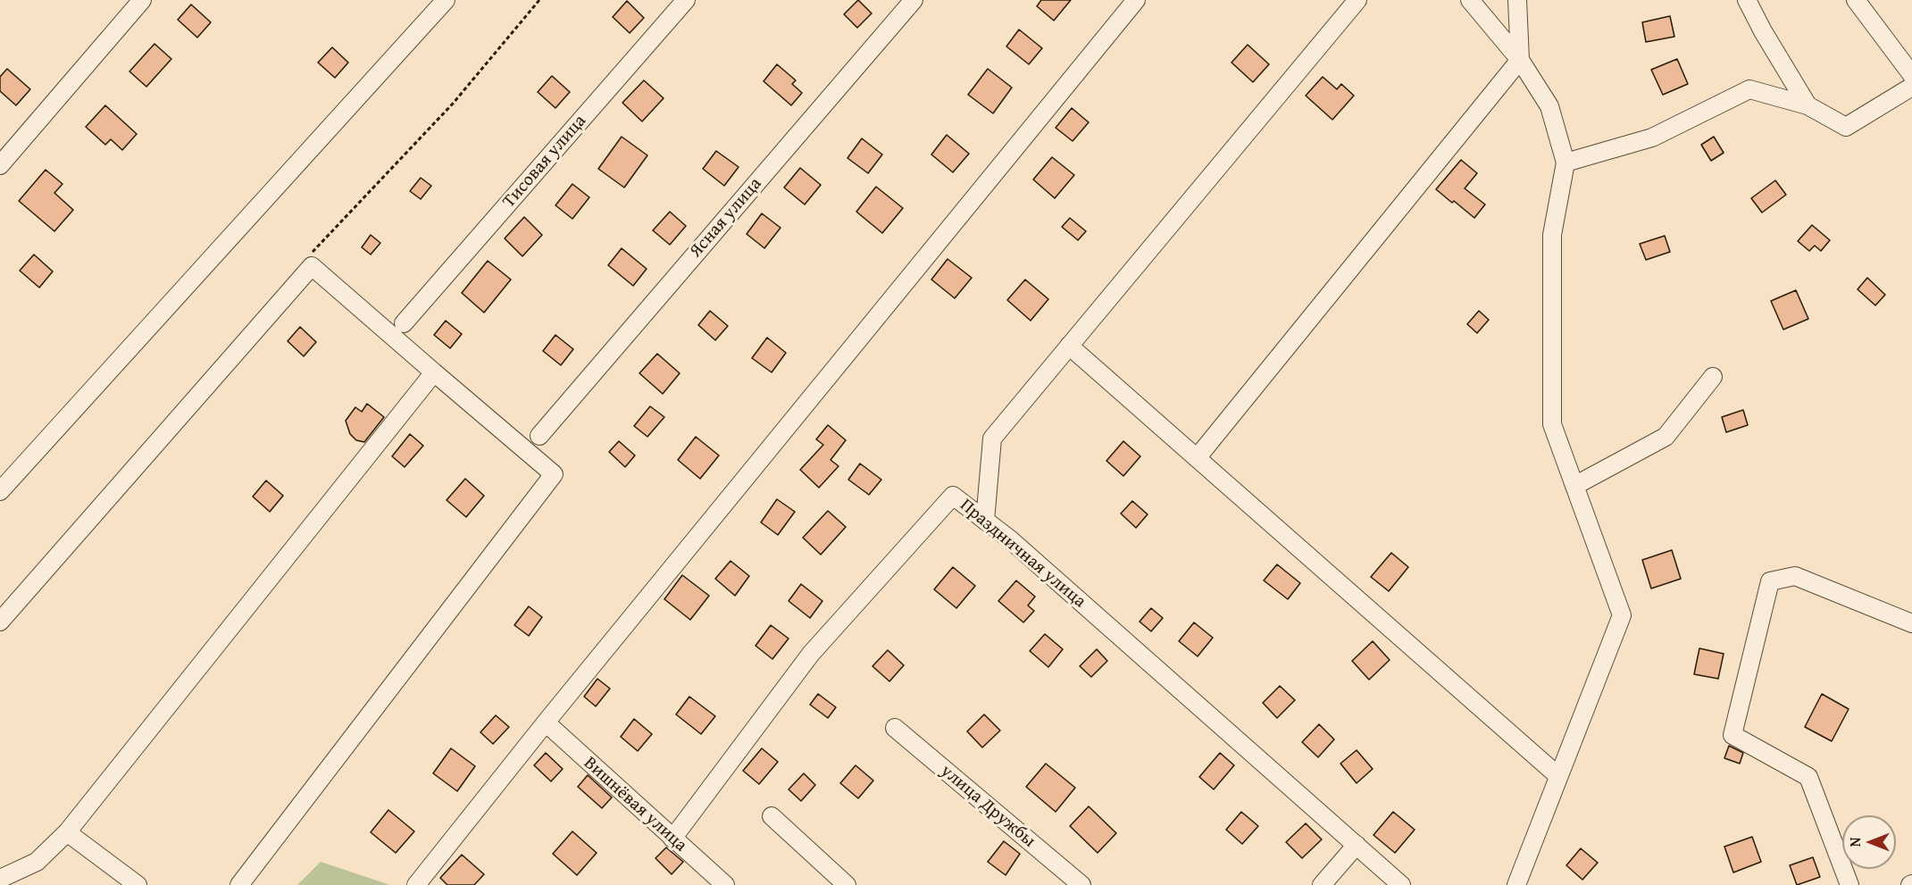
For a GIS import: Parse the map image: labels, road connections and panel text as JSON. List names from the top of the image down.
{
  "streets": {
    "street": [
      "Тисовая улица",
      "Ясная улица",
      "Праздничная улица",
      "Вишнёвая улица",
      "улица Дружбы"
    ]
  },
  "crossings": [
    ["Праздничная улица", "Вишнёвая улица"]
  ],
  "north": "left"
}
